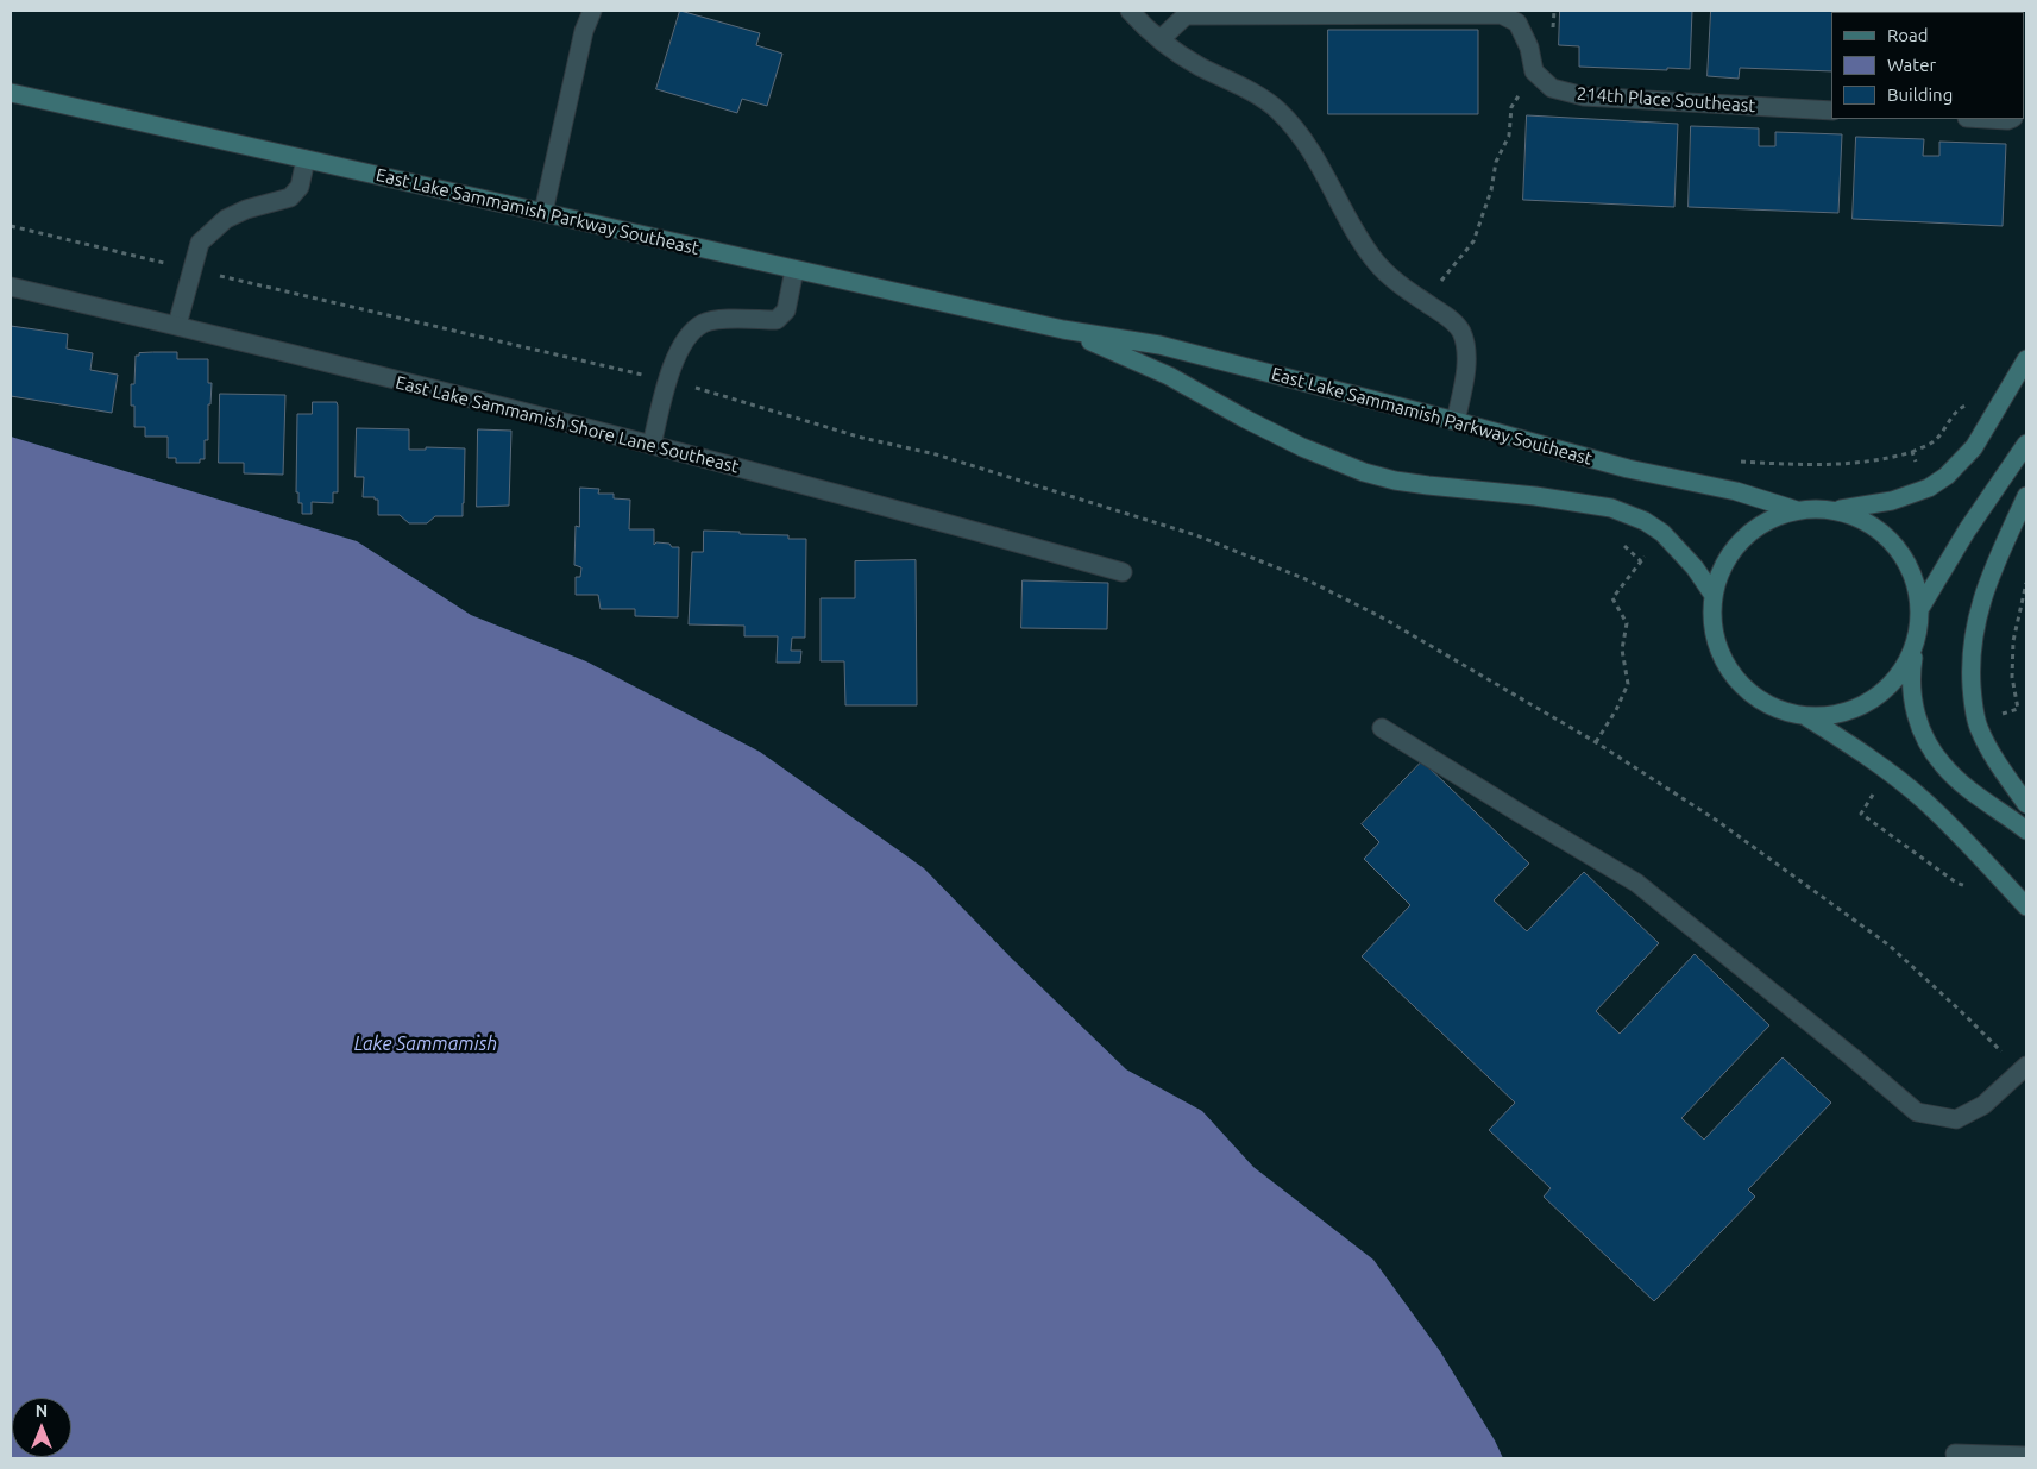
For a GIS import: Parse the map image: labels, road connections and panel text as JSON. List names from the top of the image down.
{
  "streets": {
    "main road": ["East Lake Sammamish Parkway Southeast"],
    "street": ["214th Place Southeast", "East Lake Sammamish Shore Lane Southeast"]
  },
  "water": ["Lake Sammamish"],
  "legend": ["Road", "Water", "Building"],
  "north": "top"
}
